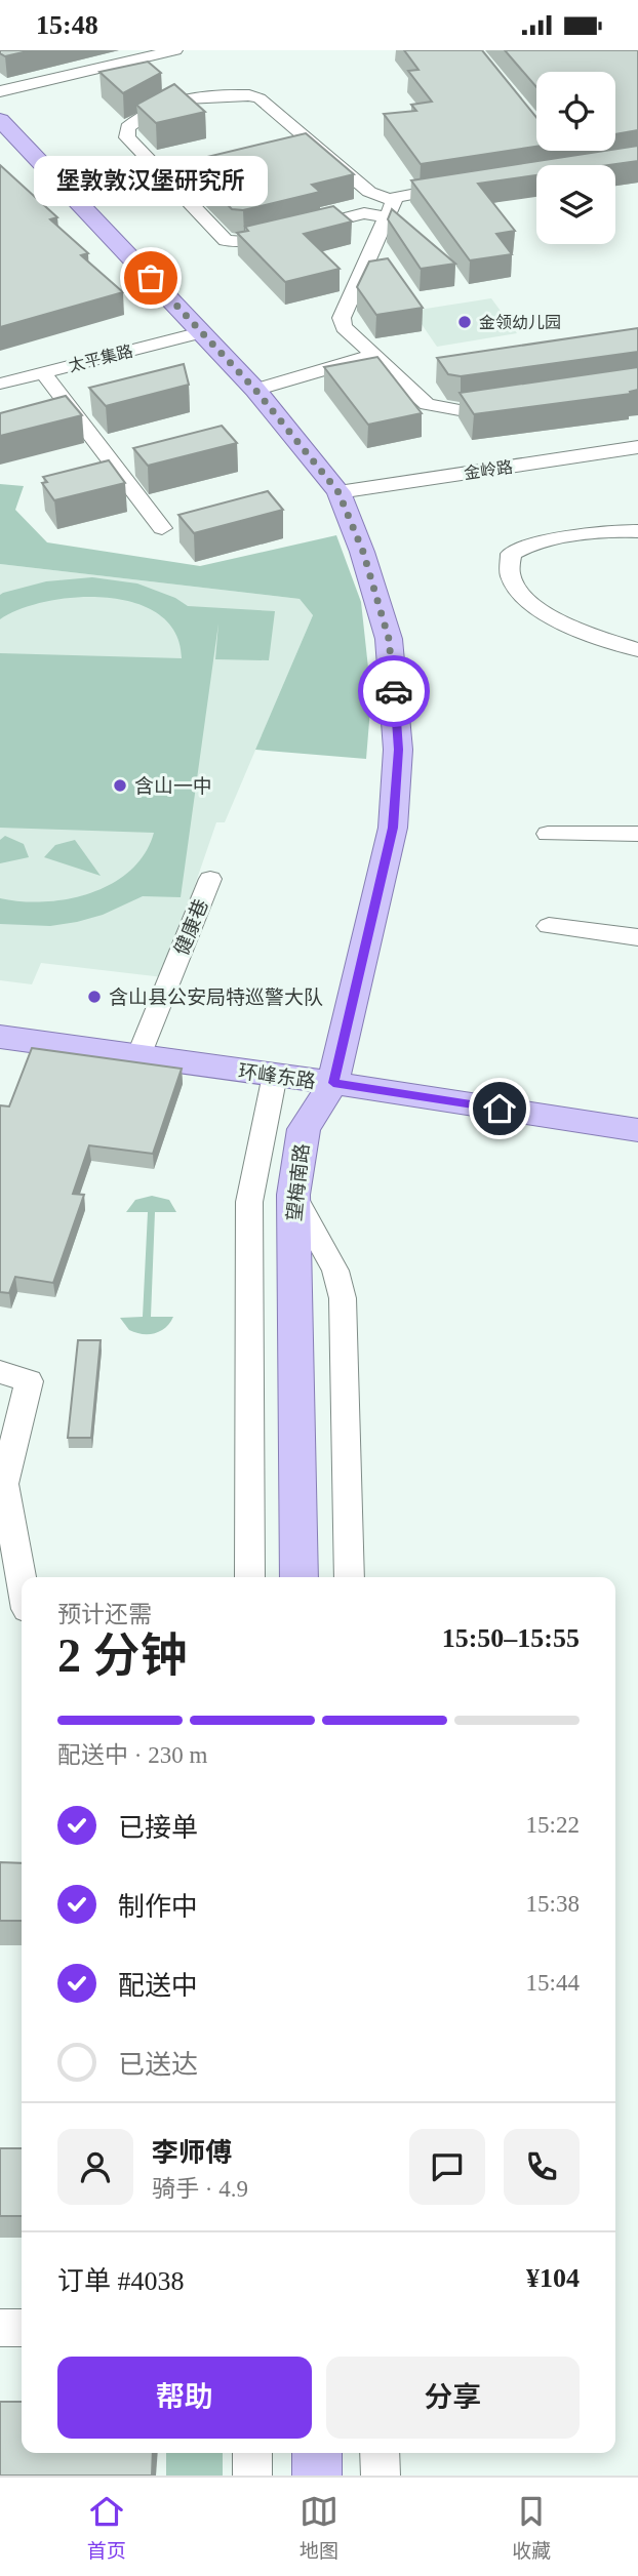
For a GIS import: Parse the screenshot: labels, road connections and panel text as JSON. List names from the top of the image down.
{
  "streets": {
    "main road": ["环峰东路", "望梅南路"],
    "street": ["太平集路", "金岭路", "健康巷"]
  },
  "crossings": [
    ["太平集路", "望梅南路"],
    ["金岭路", "望梅南路"],
    ["健康巷", "环峰东路"],
    ["环峰东路", "望梅南路"]
  ],
  "places": [
    "堡敦敦汉堡研究所",
    "金领幼儿园",
    "含山一中",
    "含山县公安局特巡警大队"
  ],
  "page": {
    "status": "15:48",
    "bubble": "堡敦敦汉堡研究所",
    "heading": ["2 分钟", "预计还需", "15:50–15:55"],
    "panel": [
      "李师傅",
      "骑手 · 4.9",
      "订单 #4038",
      "¥104"
    ],
    "bar": "配送中 · 230 m",
    "list": [
      ["已接单", "15:22"],
      ["制作中", "15:38"],
      ["配送中", "15:44"],
      "已送达"
    ],
    "buttons": ["帮助", "分享"],
    "tabs": ["首页", "地图", "收藏"]
  }
}
